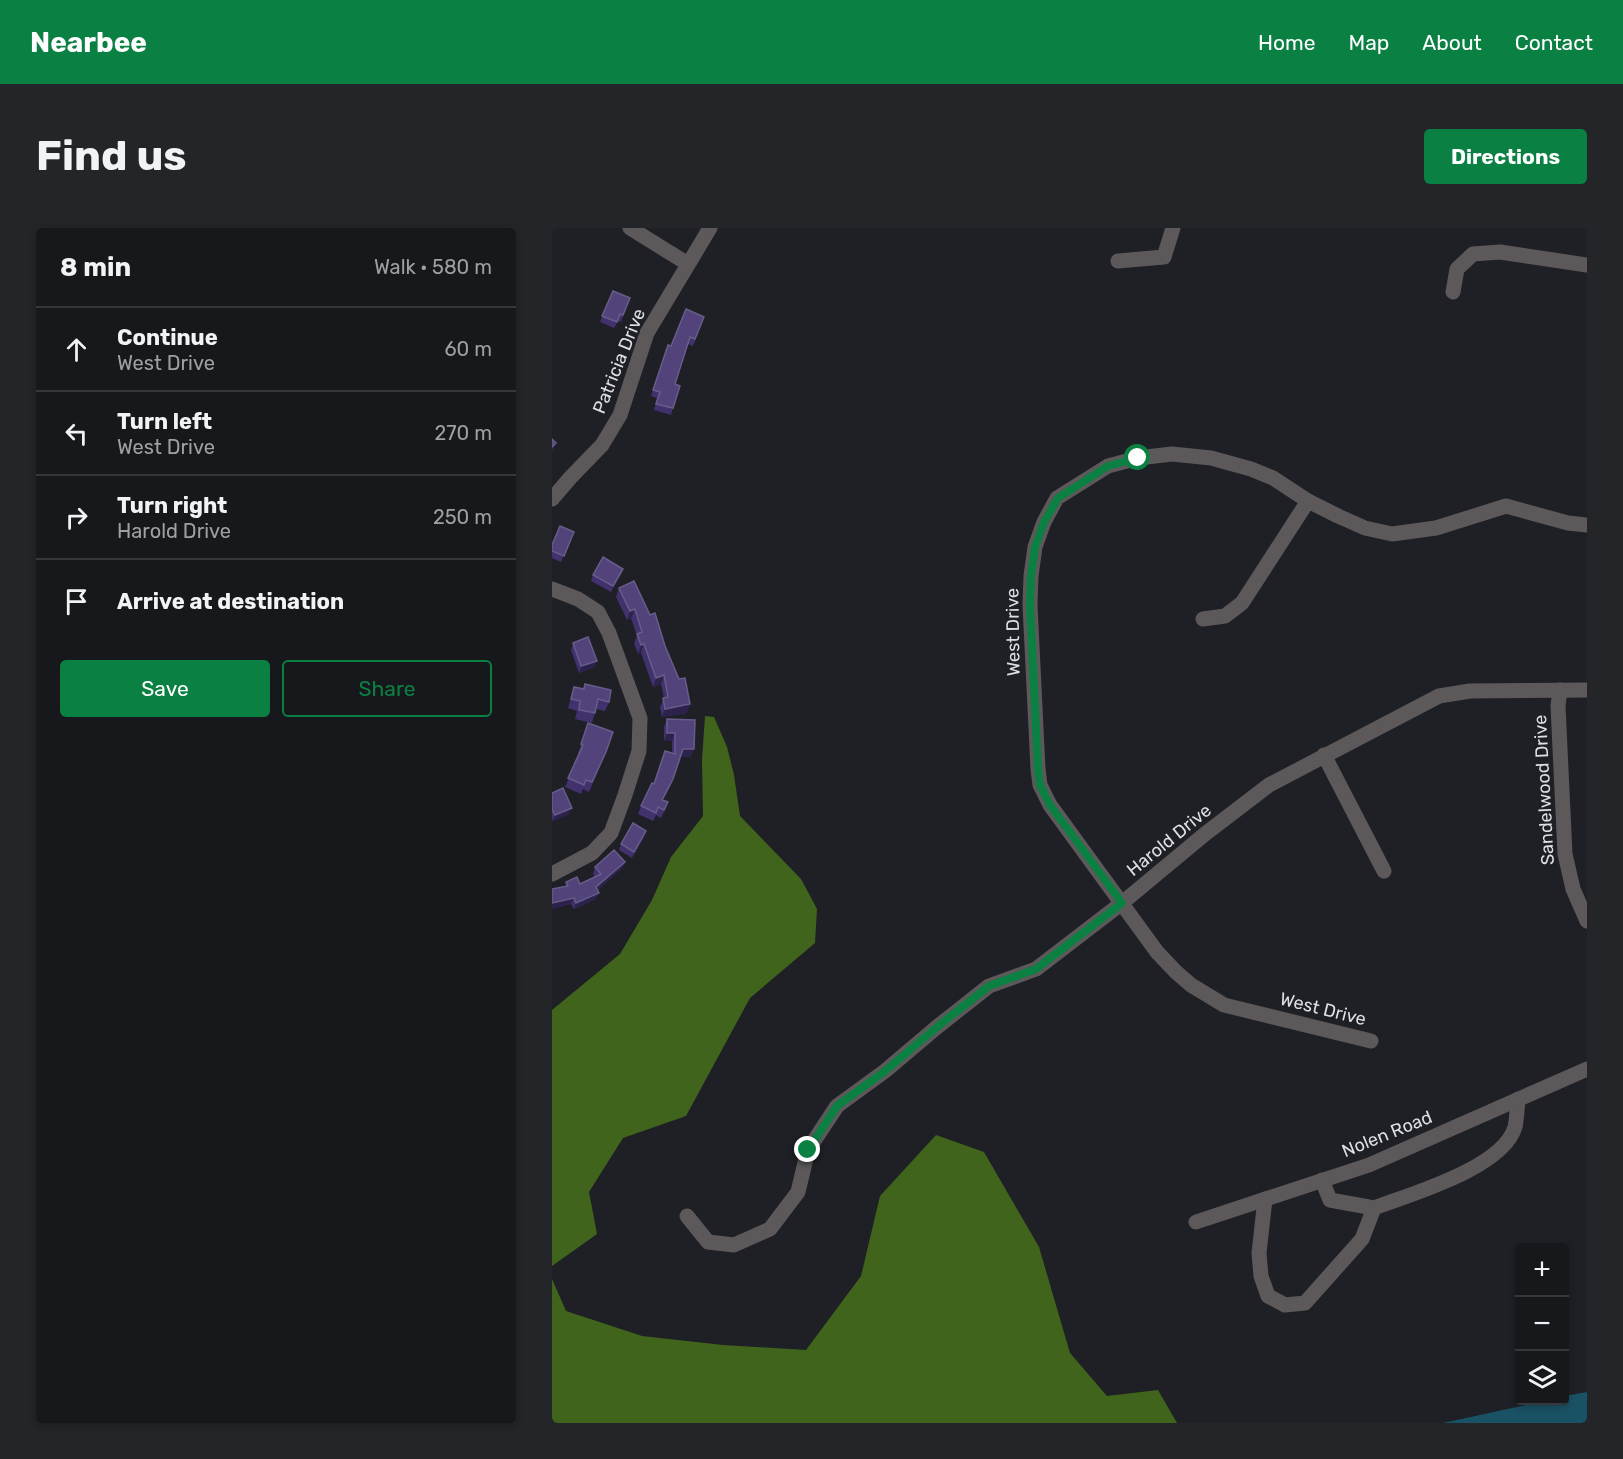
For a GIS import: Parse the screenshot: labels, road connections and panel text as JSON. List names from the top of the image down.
{
  "streets": {
    "street": [
      "Patricia Drive",
      "West Drive",
      "Sandelwood Drive",
      "Harold Drive",
      "Nolen Road"
    ]
  },
  "crossings": [
    ["West Drive", "Harold Drive"],
    ["Sandelwood Drive", "Harold Drive"]
  ],
  "page": {
    "header": "Nearbee",
    "nav": [
      "Home",
      "Map",
      "About",
      "Contact"
    ],
    "buttons": [
      "Directions",
      ["Save", "Share"]
    ],
    "title": "Find us",
    "heading": ["8 min", "Walk · 580 m"],
    "list": [
      ["Continue", "West Drive", "60 m"],
      ["Turn left", "West Drive", "270 m"],
      ["Turn right", "Harold Drive", "250 m"],
      "Arrive at destination"
    ],
    "map_buttons": ["+", "−"]
  }
}
